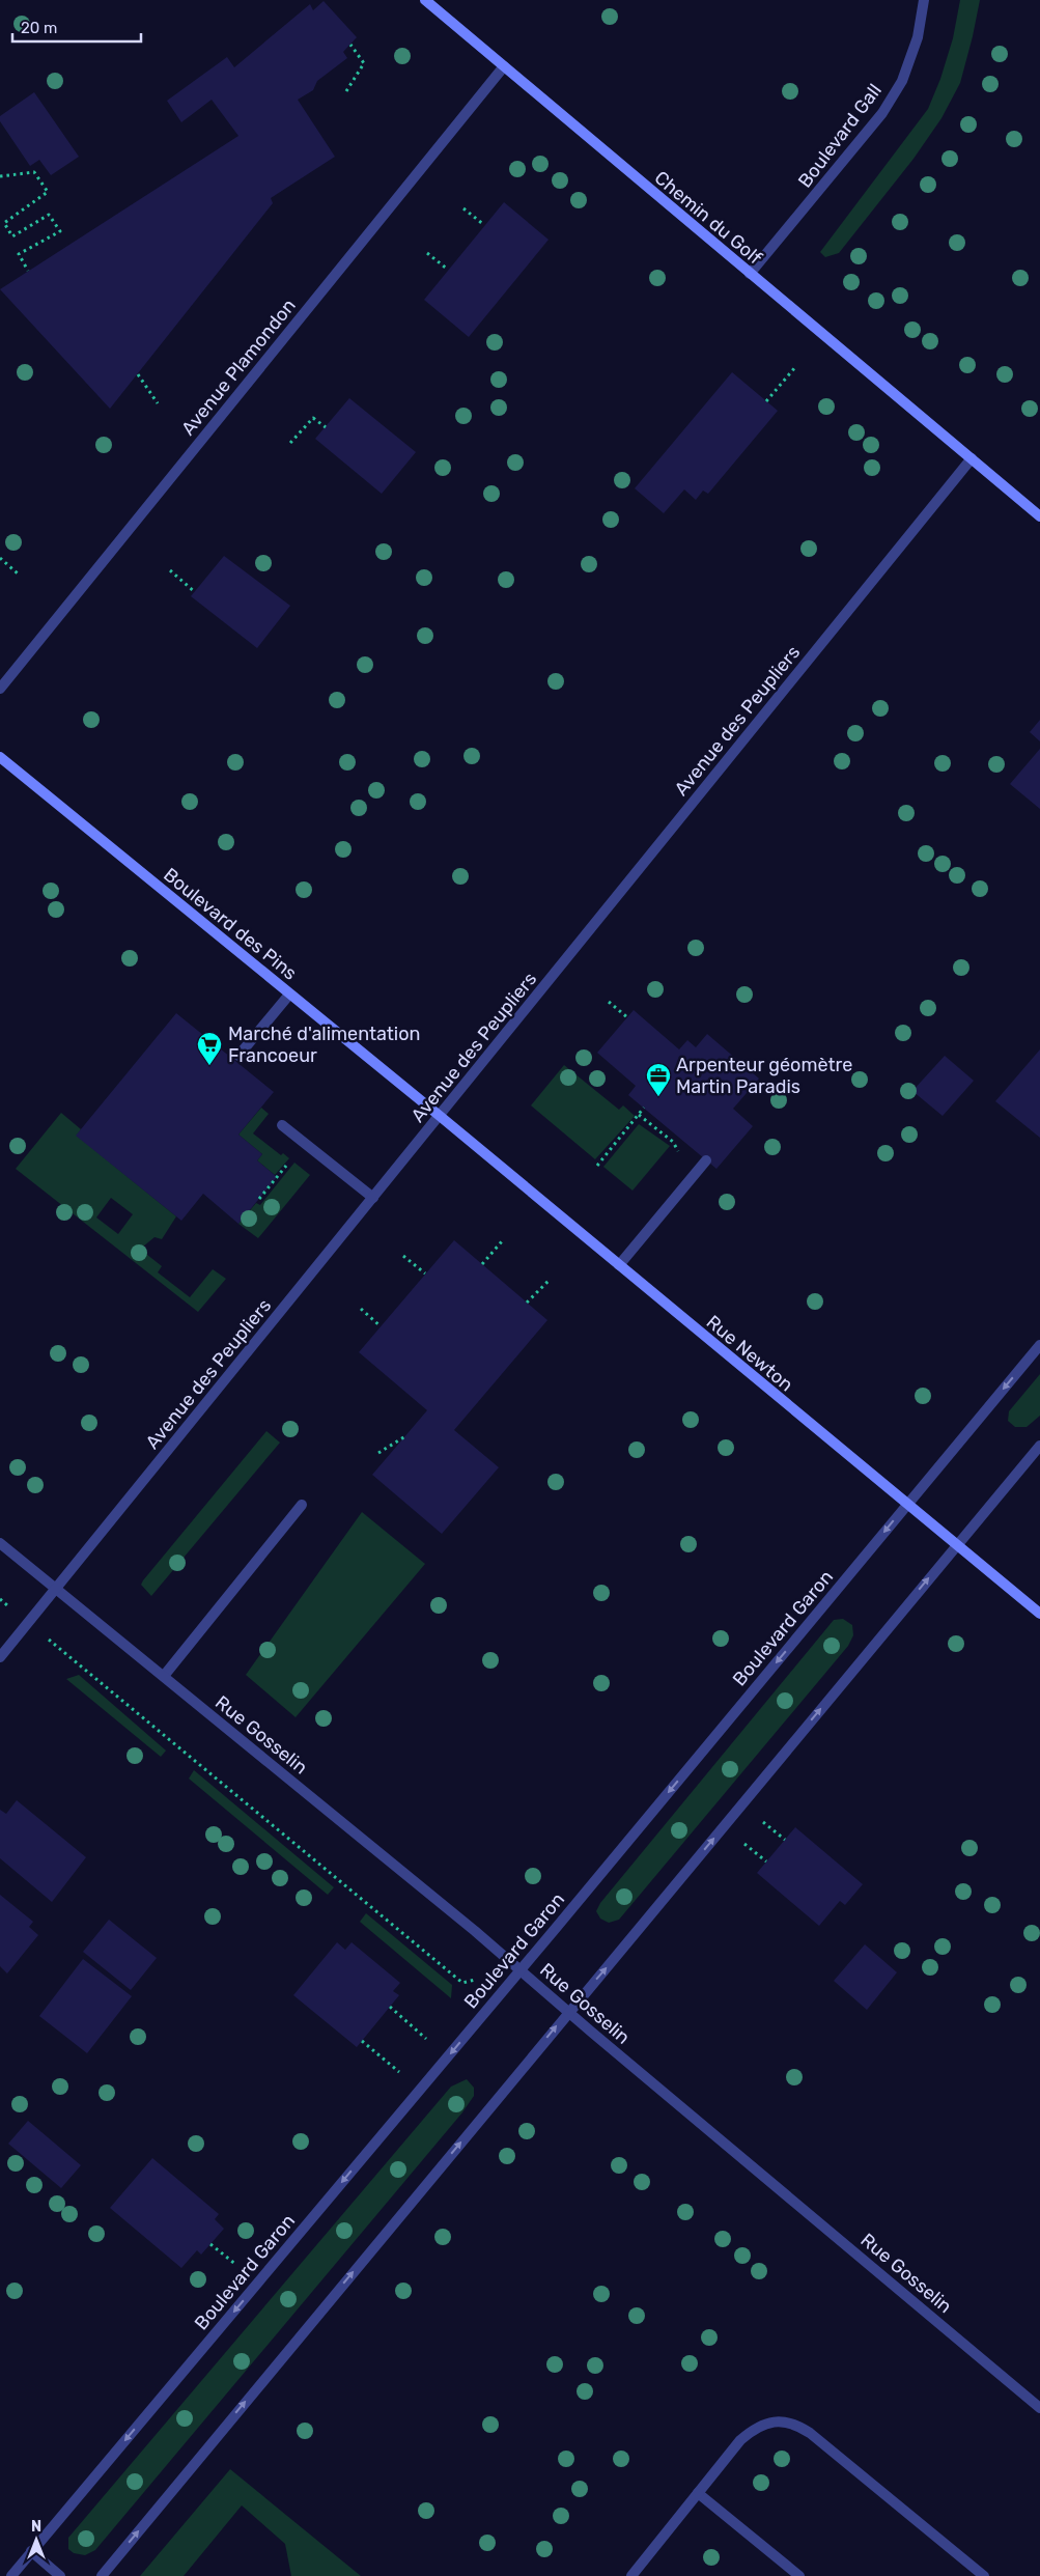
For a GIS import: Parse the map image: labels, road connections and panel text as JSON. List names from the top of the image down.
{
  "streets": {
    "street": [
      "Boulevard Gall",
      "Chemin du Golf",
      "Avenue Plamondon",
      "Avenue des Peupliers",
      "Boulevard des Pins",
      "Rue Newton",
      "Boulevard Garon",
      "Rue Gosselin"
    ]
  },
  "crossings": [
    ["Boulevard Gall", "Chemin du Golf"],
    ["Chemin du Golf", "Avenue Plamondon"],
    ["Chemin du Golf", "Avenue des Peupliers"],
    ["Avenue des Peupliers", "Boulevard des Pins"],
    ["Avenue des Peupliers", "Rue Newton"],
    ["Avenue des Peupliers", "Rue Gosselin"],
    ["Boulevard des Pins", "Rue Newton"],
    ["Rue Newton", "Boulevard Garon"],
    ["Boulevard Garon", "Rue Gosselin"]
  ],
  "places": {
    "supermarket": ["Marché d'alimentation Francoeur"],
    "office": ["Arpenteur géomètre Martin Paradis"]
  },
  "scale_bar": "20 m",
  "north": "top"
}
